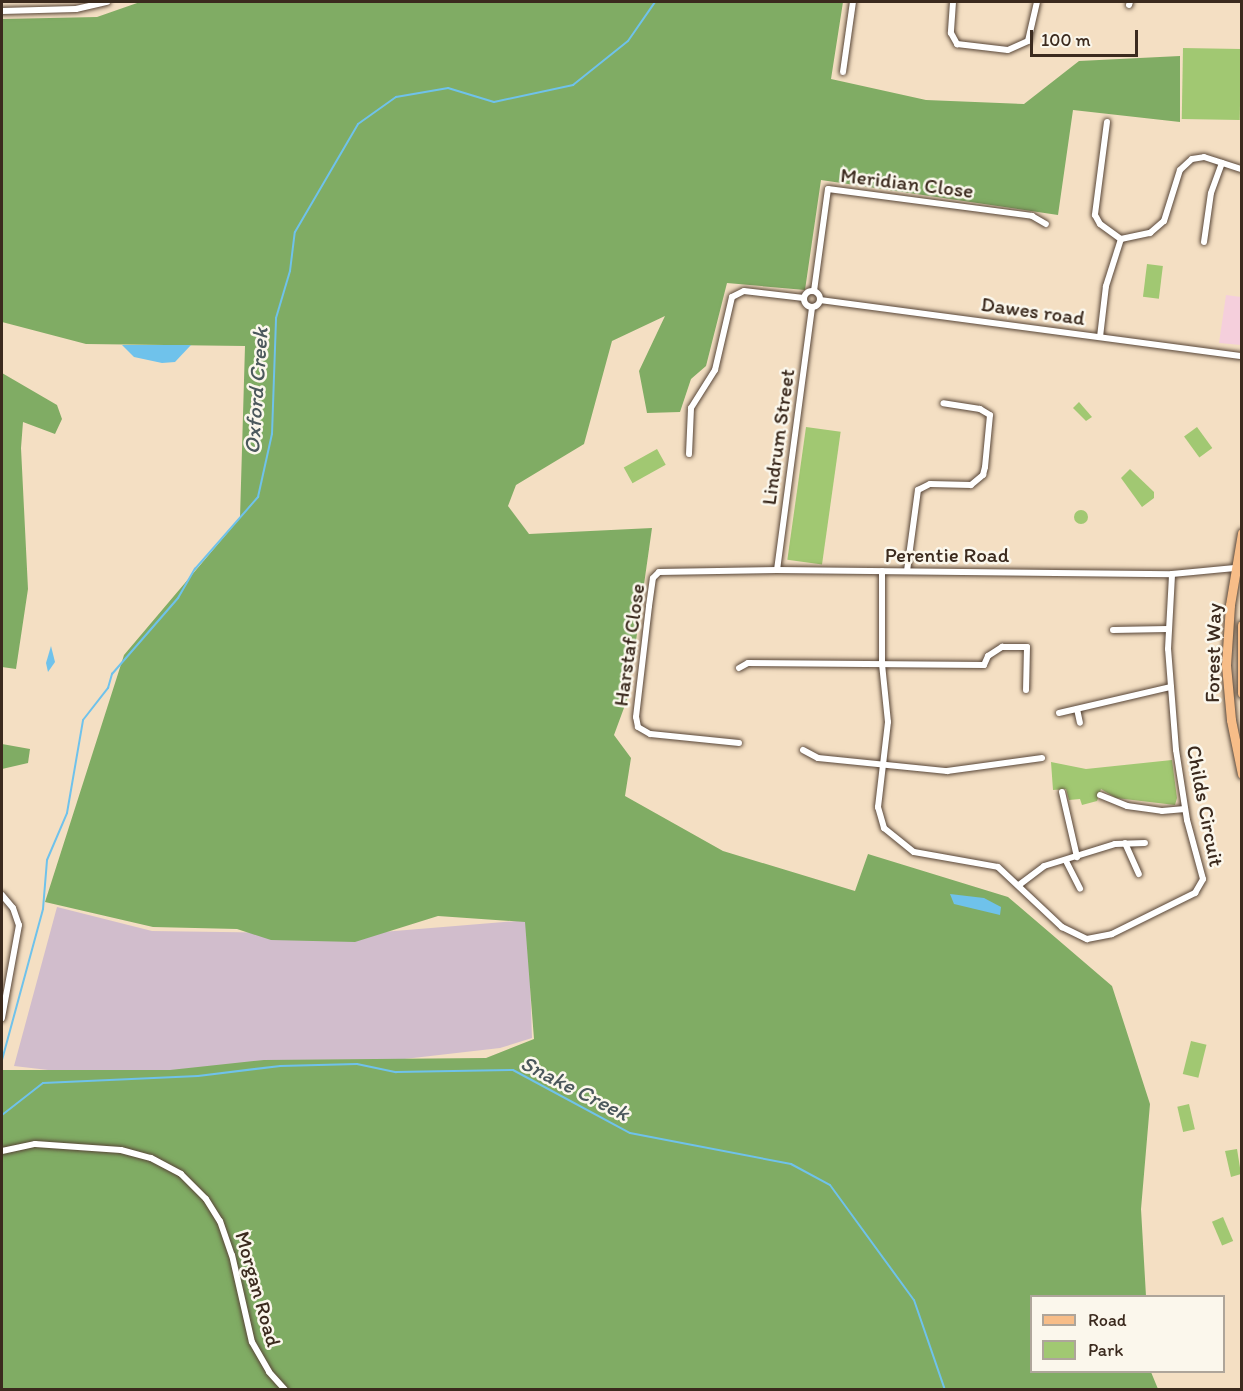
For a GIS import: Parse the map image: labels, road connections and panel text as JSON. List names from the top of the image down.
{
  "streets": {
    "main road": ["Forest Way"],
    "street": [
      "Meridian Close",
      "Dawes road",
      "Lindrum Street",
      "Perentie Road",
      "Harstaf Close",
      "Childs Circuit",
      "Morgan Road"
    ]
  },
  "crossings": [
    ["Lindrum Street", "Perentie Road"],
    ["Perentie Road", "Harstaf Close"],
    ["Perentie Road", "Forest Way"],
    ["Perentie Road", "Childs Circuit"]
  ],
  "water": ["Oxford Creek", "Snake Creek"],
  "legend": ["Road", "Park"],
  "scale_bar": "100 m"
}
